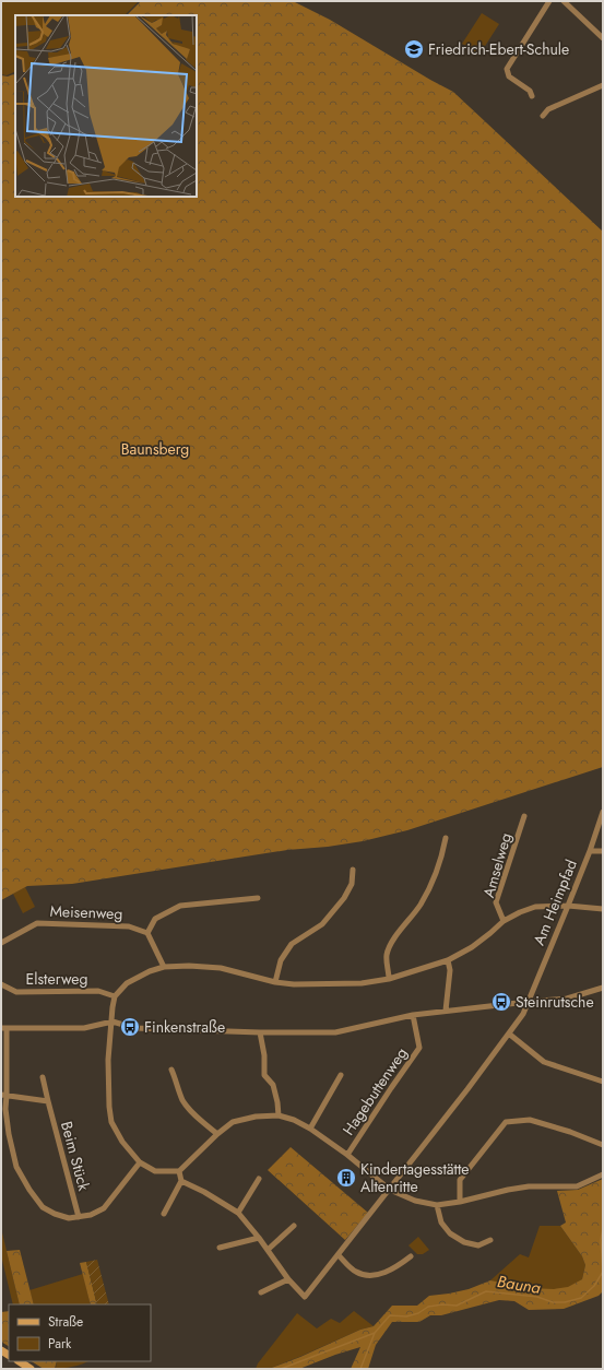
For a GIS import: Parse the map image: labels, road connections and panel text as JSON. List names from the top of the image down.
{
  "streets": {
    "street": [
      "Amselweg",
      "Am Heimpfad",
      "Meisenweg",
      "Elsterweg",
      "Hagebuttenweg",
      "Beim Stück"
    ]
  },
  "water": ["Bauna"],
  "parks": ["Baunsberg"],
  "places": {
    "school or university": ["Friedrich-Ebert-Schule"],
    "bus stop": ["Steinrutsche", "Finkenstraße"],
    "building": ["Kindertagesstätte Altenritte"]
  },
  "legend": ["Straße", "Park"]
}
